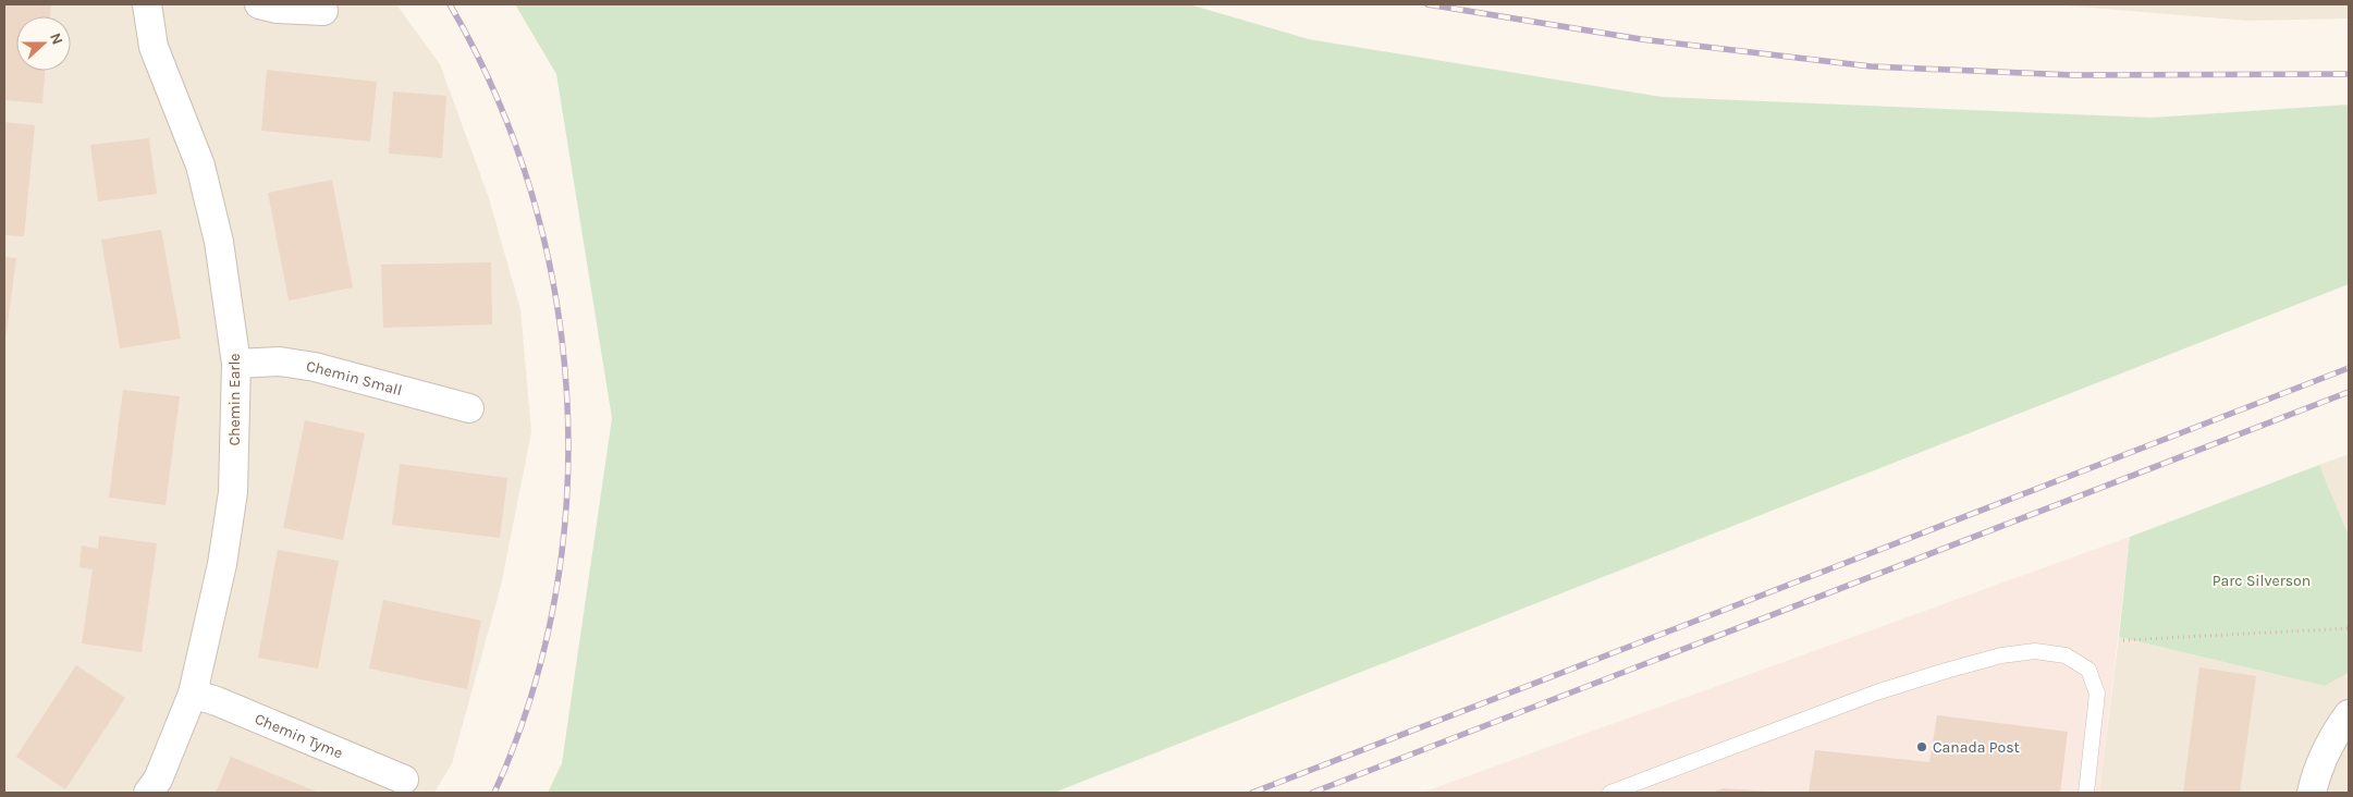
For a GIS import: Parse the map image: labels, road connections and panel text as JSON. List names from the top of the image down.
{
  "streets": {
    "street": ["Chemin Small", "Chemin Earle", "Chemin Tyme"]
  },
  "crossings": [
    ["Chemin Small", "Chemin Earle"],
    ["Chemin Earle", "Chemin Tyme"]
  ],
  "parks": ["Parc Silverson"],
  "places": ["Canada Post"],
  "north": "right"
}
